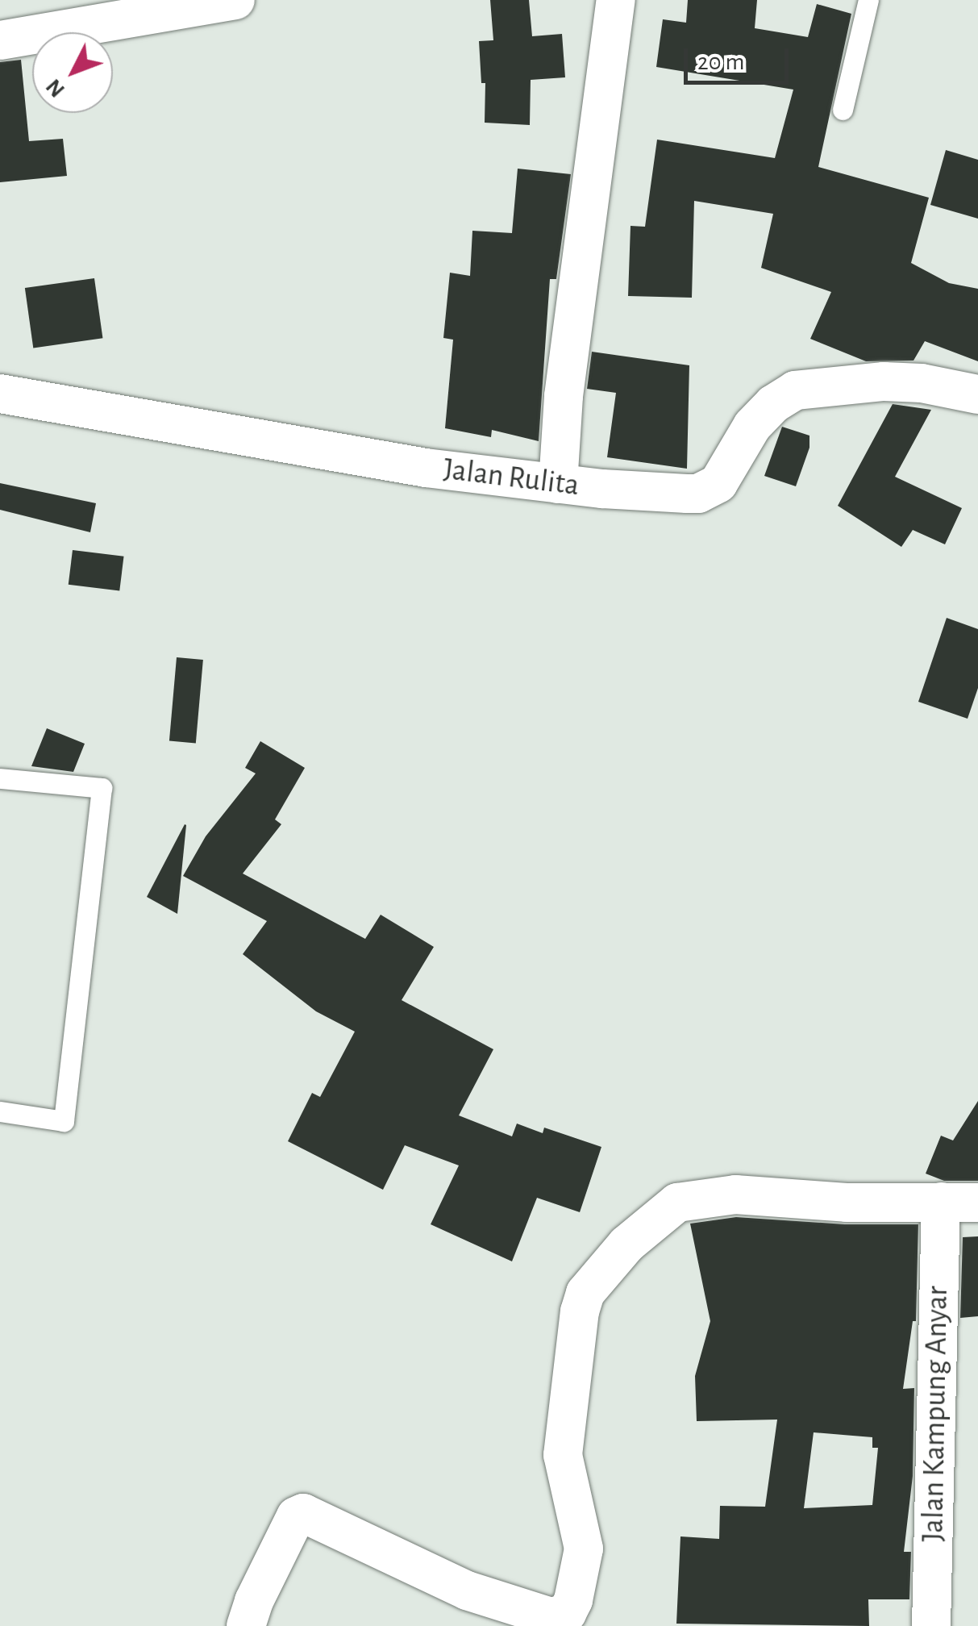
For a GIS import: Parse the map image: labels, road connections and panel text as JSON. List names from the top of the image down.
{
  "streets": {
    "street": ["Jalan Rulita", "Jalan Kampung Anyar"]
  },
  "scale_bar": "20 m",
  "north": "bottom left"
}
